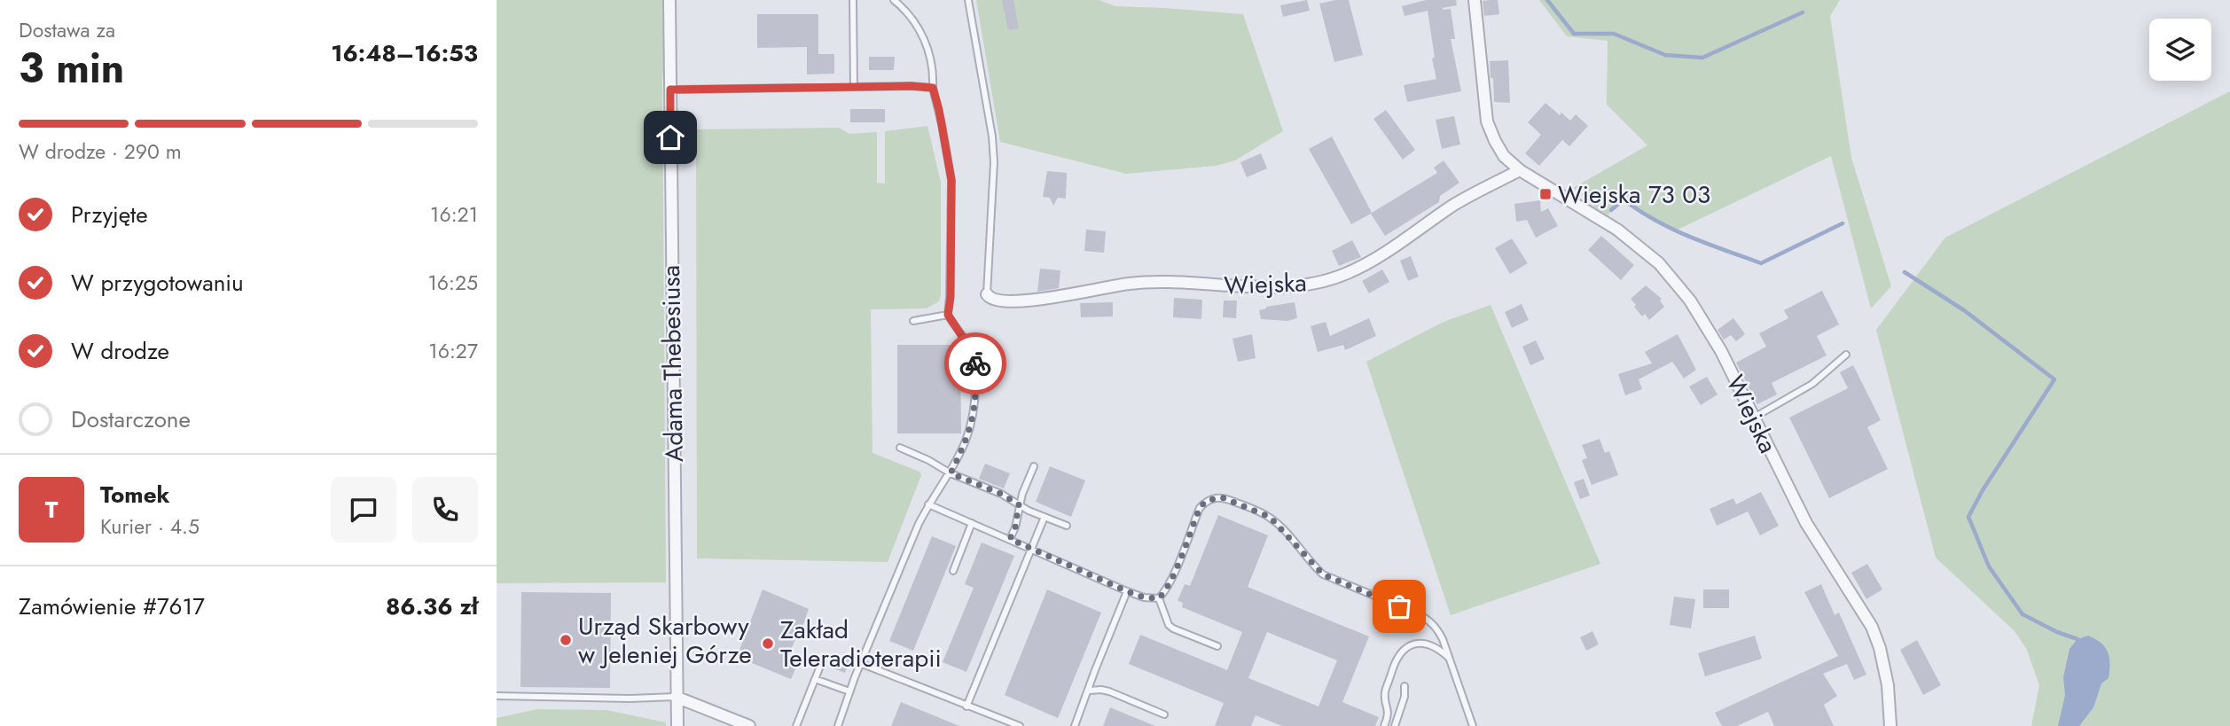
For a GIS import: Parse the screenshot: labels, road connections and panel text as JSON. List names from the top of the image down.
{
  "streets": {
    "street": ["Wiejska", "Adama Thebesiusa"]
  },
  "places": {
    "transit": ["Wiejska 73 03"],
    "other": ["Urząd Skarbowy w Jeleniej Górze", "Zakład Teleradioterapii"]
  },
  "page": {
    "heading": ["3 min", "Dostawa za", "16:48–16:53"],
    "panel": [
      "Tomek",
      "Kurier · 4.5",
      "Zamówienie #7617",
      "86.36 zł"
    ],
    "bar": "W drodze · 290 m",
    "list": [
      ["Przyjęte", "16:21"],
      ["W przygotowaniu", "16:25"],
      ["W drodze", "16:27"],
      "Dostarczone"
    ],
    "round": "T"
  }
}
